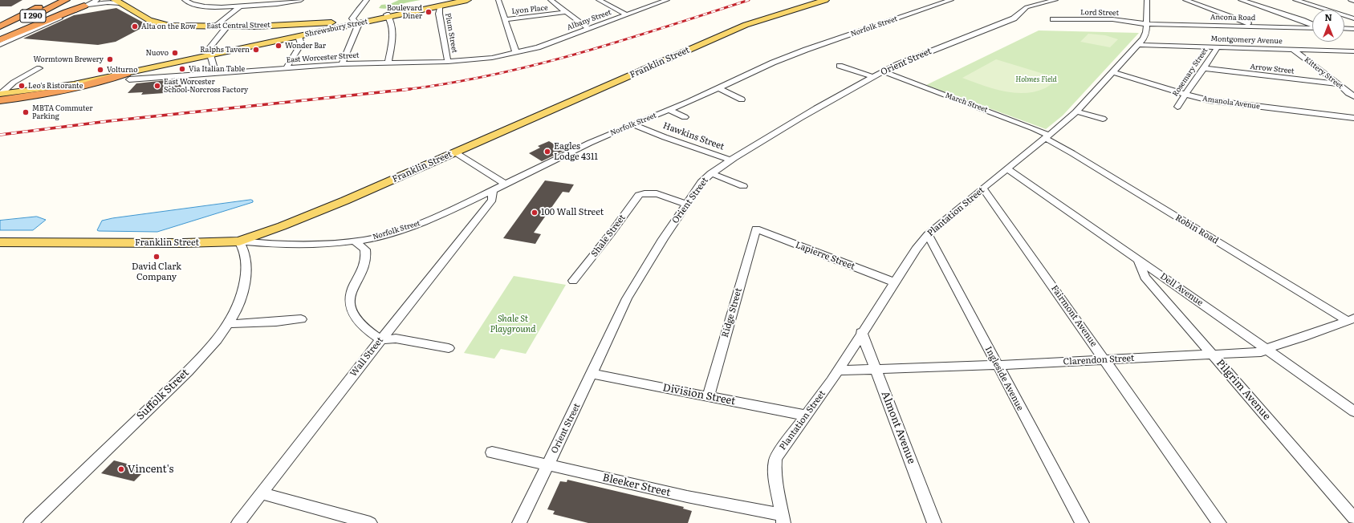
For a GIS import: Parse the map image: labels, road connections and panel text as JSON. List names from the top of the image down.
{
  "streets": {
    "highway": ["I 290"],
    "main road": ["East Central Street", "Shrewsbury Street", "Franklin Street"],
    "street": [
      "Lyon Place",
      "Lord Street",
      "Ancona Road",
      "Albany Street",
      "Norfolk Street",
      "Plum Street",
      "Montgomery Avenue",
      "East Worcester Street",
      "Orient Street",
      "Arrow Street",
      "Rosemary Street",
      "Kittery Street",
      "March Street",
      "Amanola Avenue",
      "Hawkins Street",
      "Plantation Street",
      "Robin Road",
      "Shale Street",
      "Lapierre Street",
      "Dell Avenue",
      "Ridge Street",
      "Fairmont Avenue",
      "Wall Street",
      "Clarendon Street",
      "Ingleside Avenue",
      "Pilgrim Avenue",
      "Suffolk Street",
      "Division Street",
      "Almont Avenue",
      "Bleeker Street"
    ]
  },
  "crossings": [
    ["Lord Street", "Ancona Road"],
    ["Lord Street", "Plantation Street"],
    ["Ancona Road", "Plantation Street"],
    ["Albany Street", "East Worcester Street"],
    ["East Central Street", "Shrewsbury Street"],
    ["Norfolk Street", "Franklin Street"],
    ["Norfolk Street", "Hawkins Street"],
    ["Norfolk Street", "Wall Street"],
    ["Norfolk Street", "Suffolk Street"],
    ["Shrewsbury Street", "Plum Street"],
    ["Shrewsbury Street", "East Worcester Street"],
    ["Plum Street", "East Worcester Street"],
    ["Montgomery Avenue", "Rosemary Street"],
    ["Montgomery Avenue", "Kittery Street"],
    ["Montgomery Avenue", "Plantation Street"],
    ["Orient Street", "March Street"],
    ["Orient Street", "Hawkins Street"],
    ["Orient Street", "Shale Street"],
    ["Orient Street", "Division Street"],
    ["Orient Street", "Bleeker Street"],
    ["Franklin Street", "Suffolk Street"],
    ["Arrow Street", "Rosemary Street"],
    ["Arrow Street", "Kittery Street"],
    ["Rosemary Street", "Amanola Avenue"],
    ["March Street", "Plantation Street"],
    ["March Street", "Robin Road"],
    ["Amanola Avenue", "Plantation Street"],
    ["Plantation Street", "Robin Road"],
    ["Plantation Street", "Lapierre Street"],
    ["Plantation Street", "Dell Avenue"],
    ["Plantation Street", "Fairmont Avenue"],
    ["Plantation Street", "Clarendon Street"],
    ["Plantation Street", "Ingleside Avenue"],
    ["Plantation Street", "Division Street"],
    ["Plantation Street", "Almont Avenue"],
    ["Plantation Street", "Bleeker Street"],
    ["Robin Road", "Clarendon Street"],
    ["Lapierre Street", "Ridge Street"],
    ["Dell Avenue", "Clarendon Street"],
    ["Dell Avenue", "Pilgrim Avenue"],
    ["Ridge Street", "Division Street"],
    ["Fairmont Avenue", "Clarendon Street"],
    ["Clarendon Street", "Ingleside Avenue"],
    ["Clarendon Street", "Pilgrim Avenue"],
    ["Clarendon Street", "Almont Avenue"]
  ],
  "parks": ["Holmes Field", "Shale St Playground"],
  "places": [
    "Boulevard Diner",
    "Alta on the Row",
    "Wonder Bar",
    "Ralphs Tavern",
    "Nuovo",
    "Wormtown Brewery",
    "Via Italian Table",
    "Volturno",
    "Leo's Ristorante",
    "East Worcester School-Norcross Factory",
    "MBTA Commuter Parking",
    "Eagles Lodge 4311",
    "100 Wall Street",
    "David Clark Company",
    "Vincent's"
  ],
  "north": "top"
}
